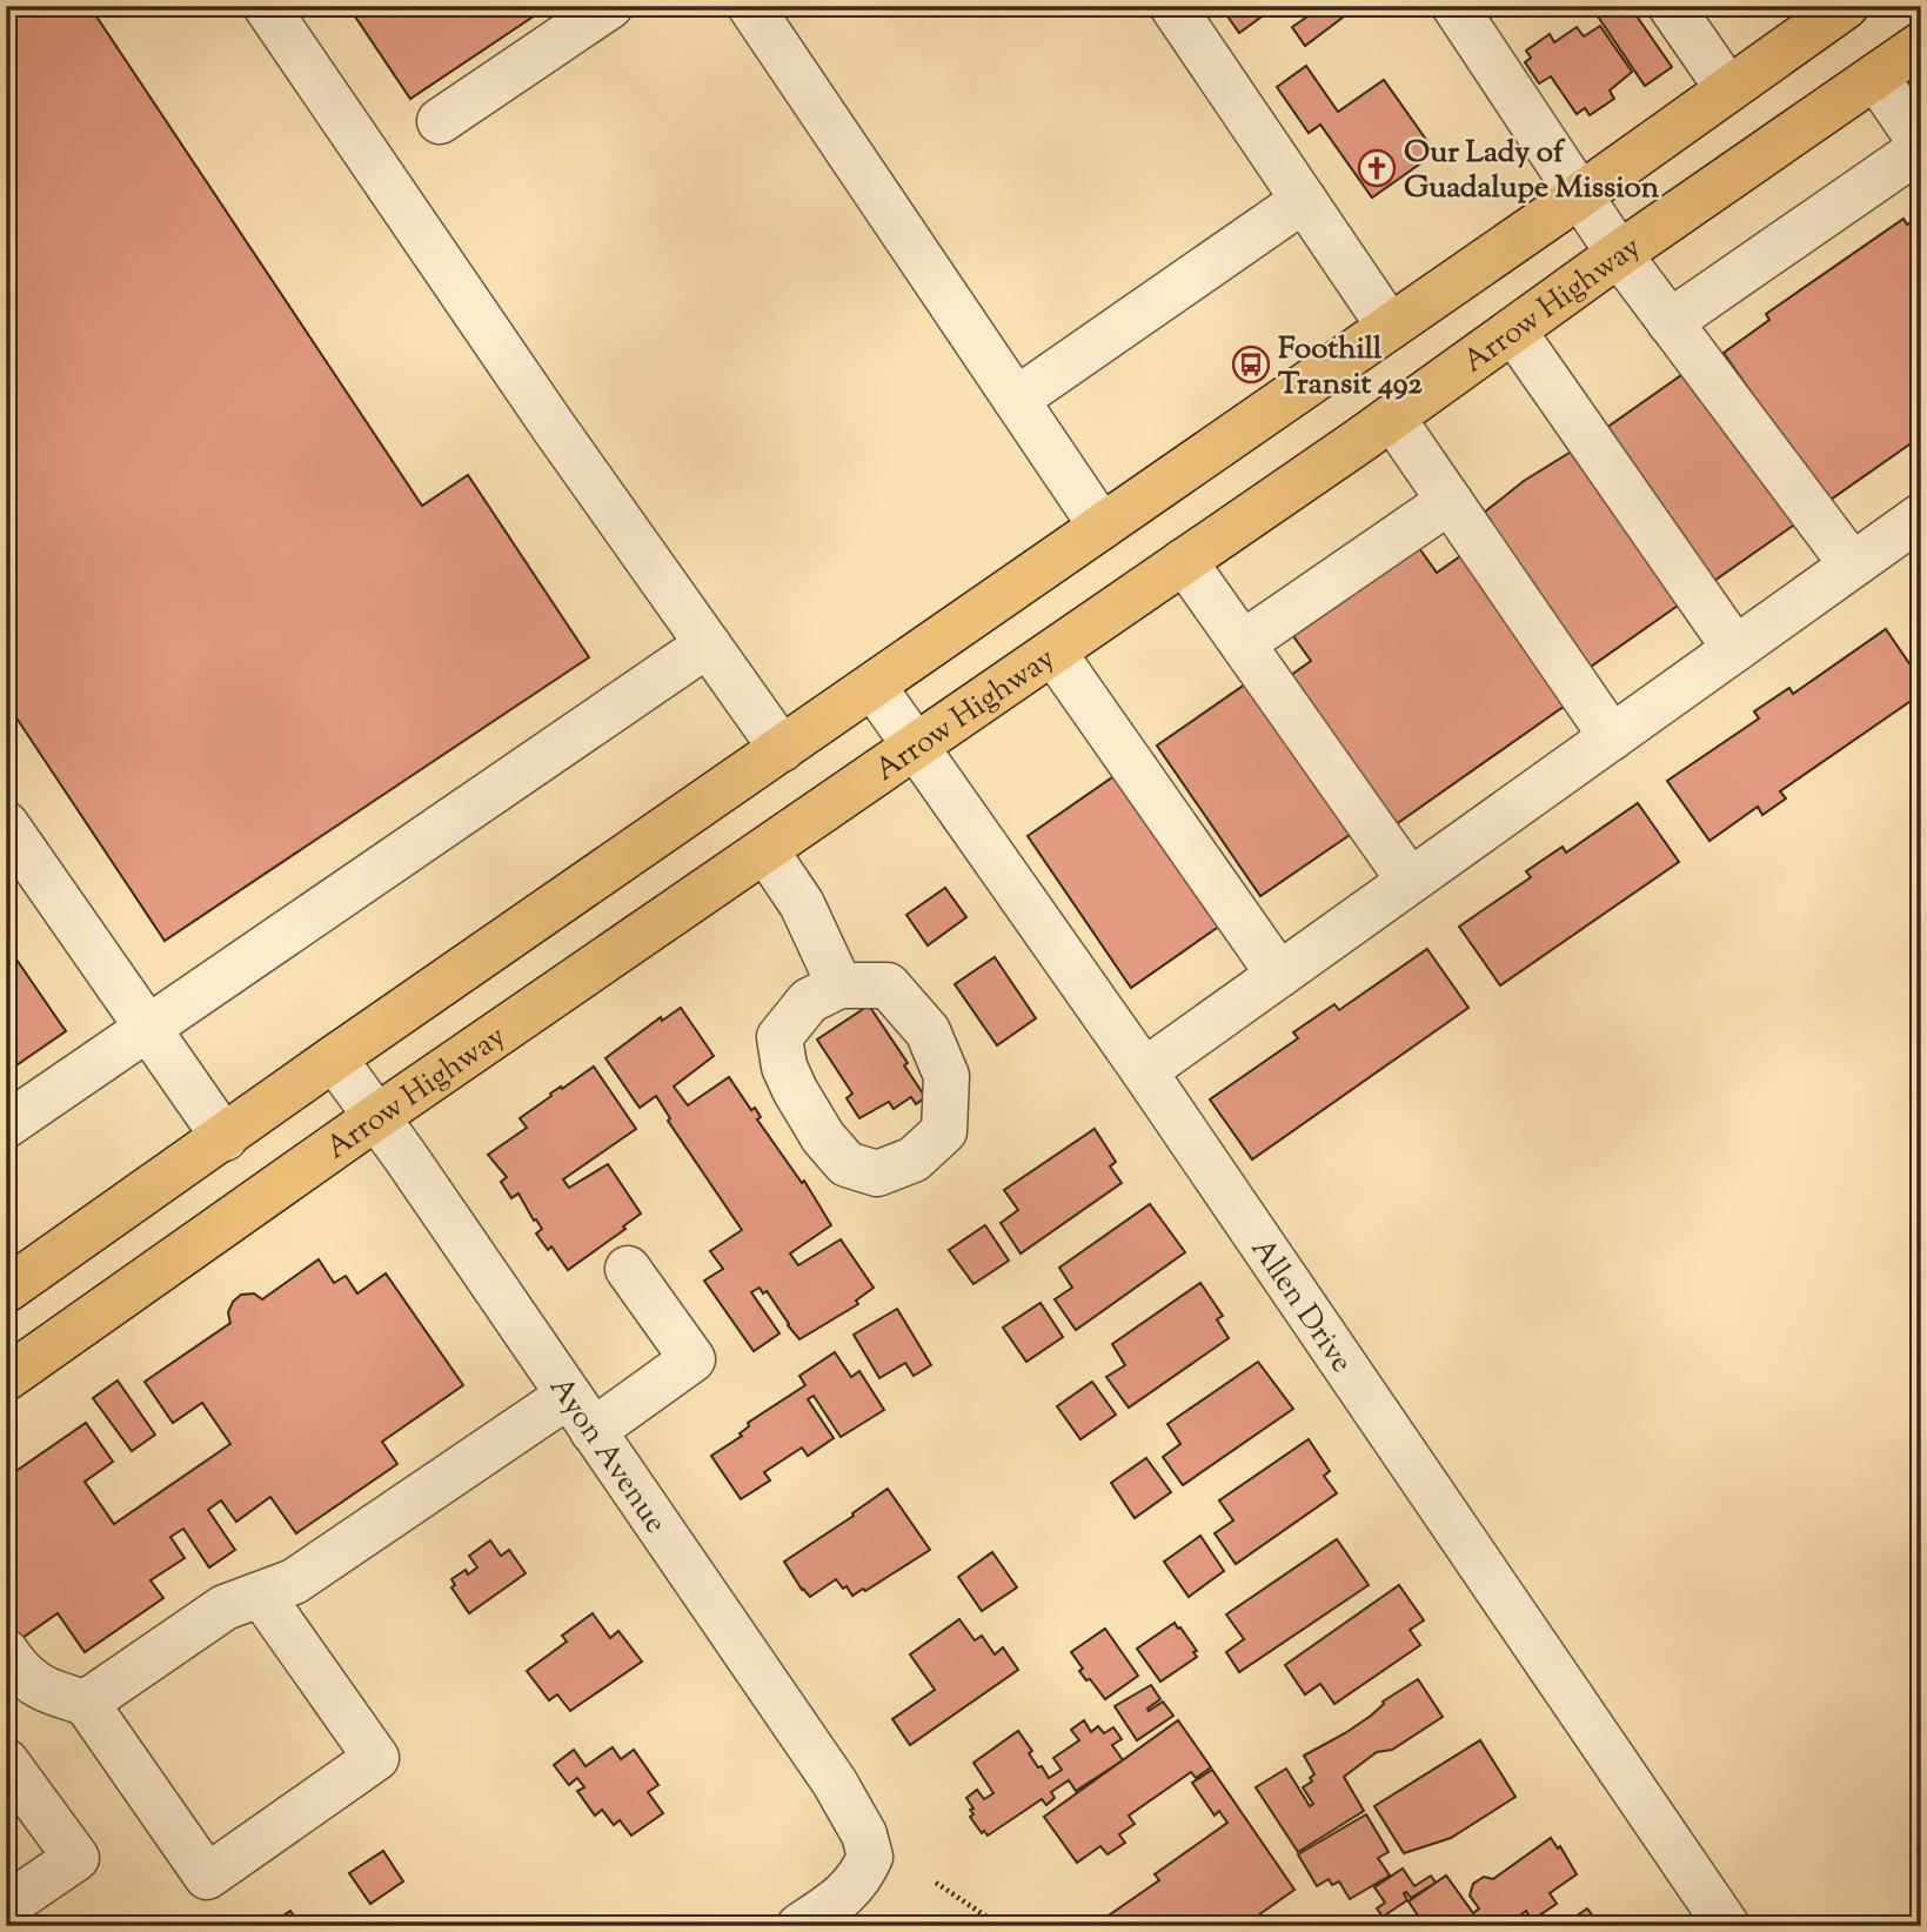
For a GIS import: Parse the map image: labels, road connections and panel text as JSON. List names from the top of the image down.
{
  "streets": {
    "main road": ["Arrow Highway"],
    "street": ["Allen Drive", "Ayon Avenue"]
  },
  "crossings": [
    ["Arrow Highway", "Allen Drive"],
    ["Arrow Highway", "Ayon Avenue"]
  ],
  "places": {
    "church": ["Our Lady of Guadalupe Mission"],
    "bus stop": ["Foothill Transit 492"]
  }
}
